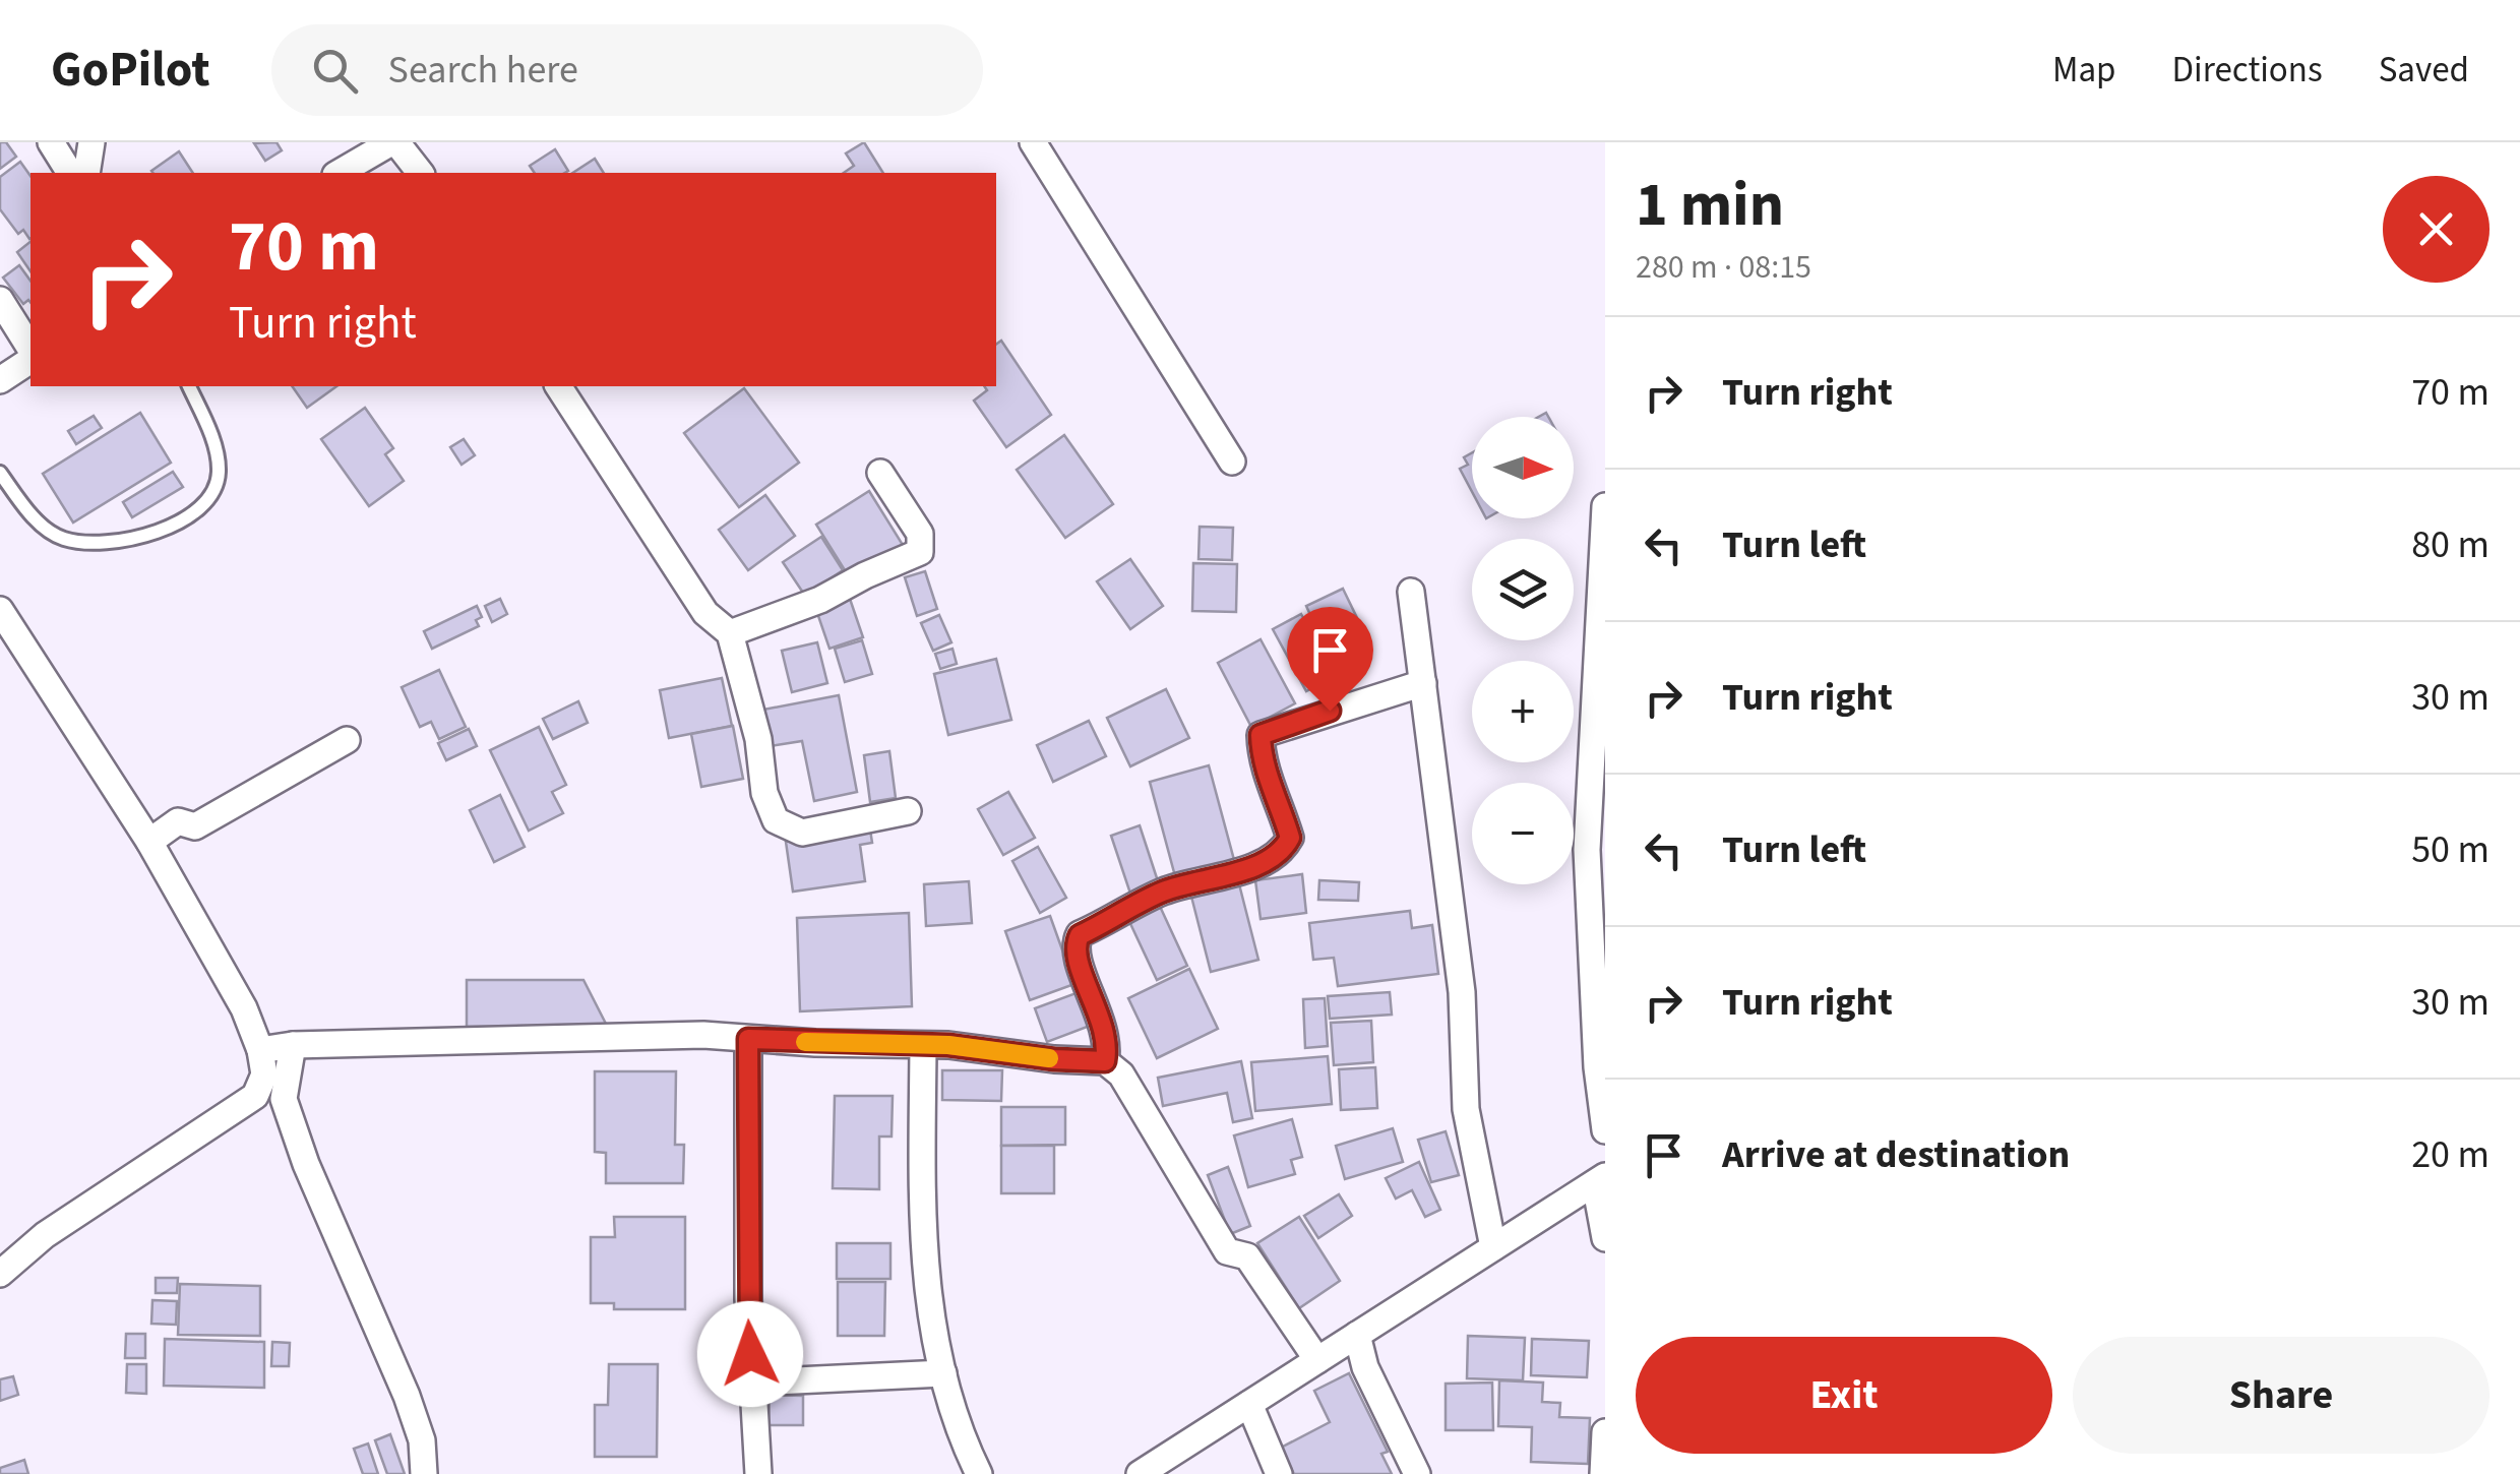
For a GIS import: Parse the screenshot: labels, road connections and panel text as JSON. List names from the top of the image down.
{
  "north": "right",
  "page": {
    "header": "GoPilot",
    "search": "Search here",
    "nav": ["Map", "Directions", "Saved"],
    "heading": ["1 min", "280 m · 08:15"],
    "turn": ["70 m", "Turn right"],
    "list": [
      {
        "name": "Turn right",
        "value": "70 m"
      },
      {
        "name": "Turn left",
        "value": "80 m"
      },
      {
        "name": "Turn right",
        "value": "30 m"
      },
      {
        "name": "Turn left",
        "value": "50 m"
      },
      {
        "name": "Turn right",
        "value": "30 m"
      },
      {
        "name": "Arrive at destination",
        "value": "20 m"
      }
    ],
    "map_buttons": ["+", "−"],
    "buttons": ["Exit", "Share"]
  }
}
